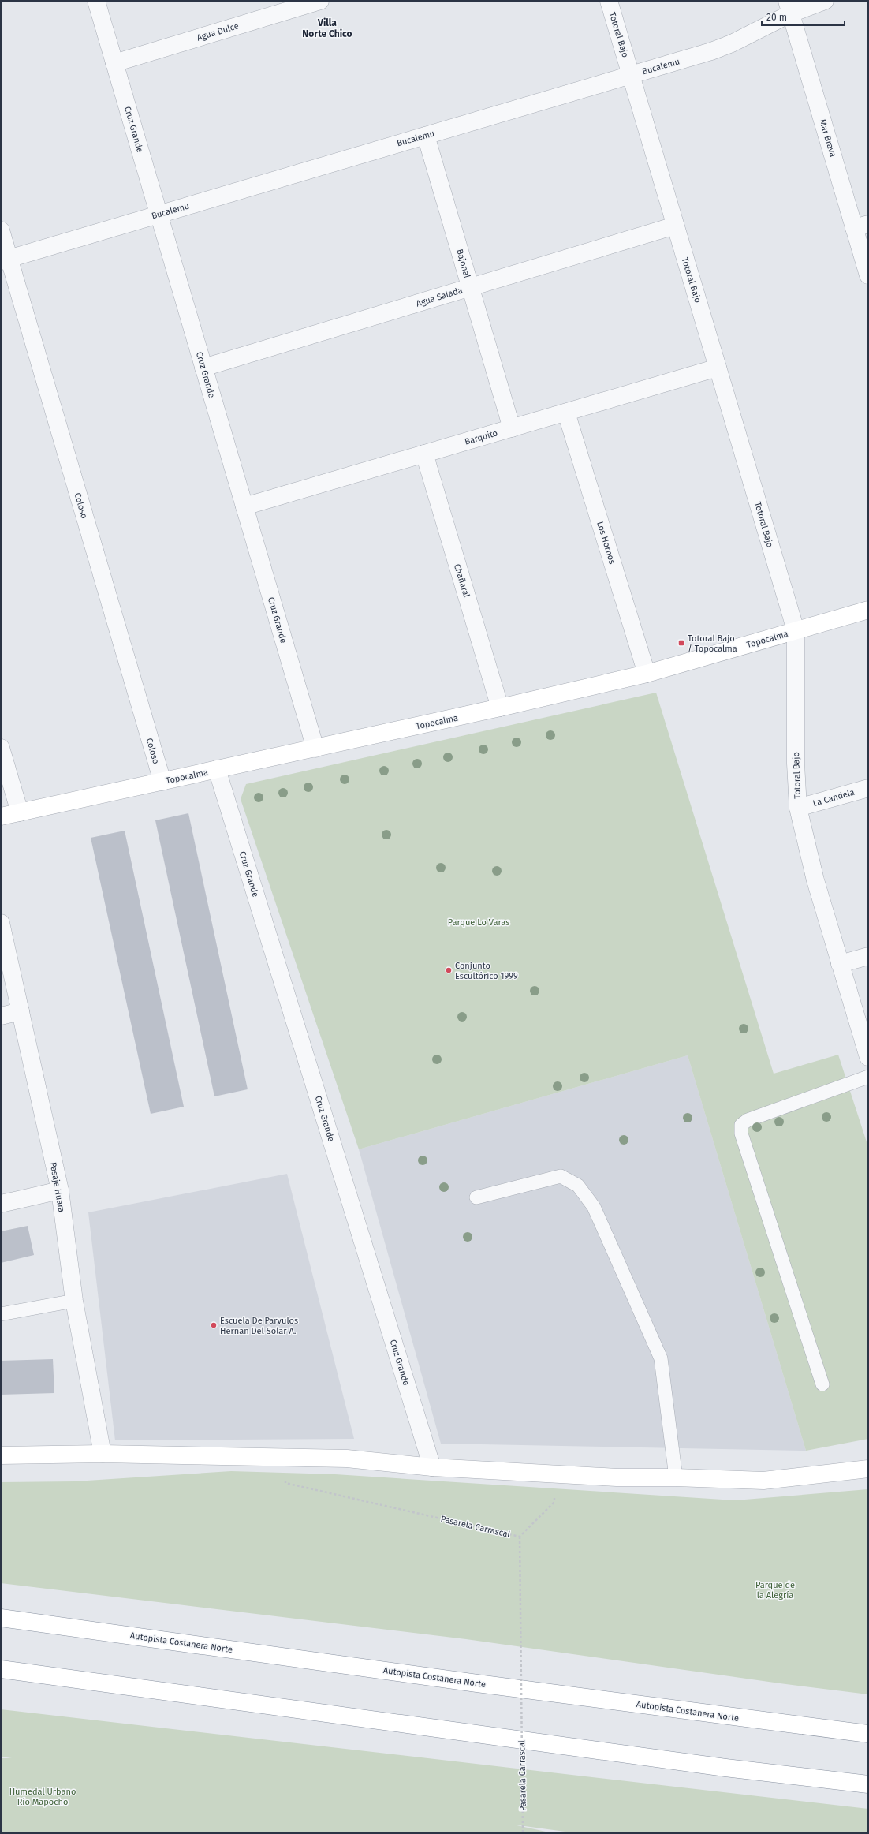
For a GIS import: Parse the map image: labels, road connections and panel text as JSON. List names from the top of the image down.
{
  "streets": {
    "main road": ["Topocalma", "Autopista Costanera Norte"],
    "street": [
      "Agua Dulce",
      "Totoral Bajo",
      "Bucalemu",
      "Cruz Grande",
      "Mar Brava",
      "Bajonal",
      "Agua Salada",
      "Barquito",
      "Coloso",
      "Los Hornos",
      "Chañaral",
      "La Candela",
      "Pasaje Huara"
    ],
    "path": ["Pasarela Carrascal"]
  },
  "crossings": [
    ["Agua Dulce", "Cruz Grande"],
    ["Totoral Bajo", "Bucalemu"],
    ["Totoral Bajo", "Agua Salada"],
    ["Totoral Bajo", "Barquito"],
    ["Totoral Bajo", "Topocalma"],
    ["Totoral Bajo", "La Candela"],
    ["Bucalemu", "Cruz Grande"],
    ["Bucalemu", "Mar Brava"],
    ["Bucalemu", "Bajonal"],
    ["Bucalemu", "Coloso"],
    ["Cruz Grande", "Agua Salada"],
    ["Cruz Grande", "Barquito"],
    ["Cruz Grande", "Topocalma"],
    ["Bajonal", "Agua Salada"],
    ["Bajonal", "Barquito"],
    ["Barquito", "Los Hornos"],
    ["Barquito", "Chañaral"],
    ["Coloso", "Topocalma"],
    ["Los Hornos", "Topocalma"],
    ["Chañaral", "Topocalma"]
  ],
  "districts": ["Villa Norte Chico"],
  "parks": ["Parque Lo Varas", "Parque de la Alegría", "Humedal Urbano Río Mapocho"],
  "places": {
    "transit": ["Totoral Bajo / Topocalma"],
    "other": ["Conjunto Escultórico 1999", "Escuela De Parvulos Hernan Del Solar A."]
  },
  "scale_bar": "20 m"
}
